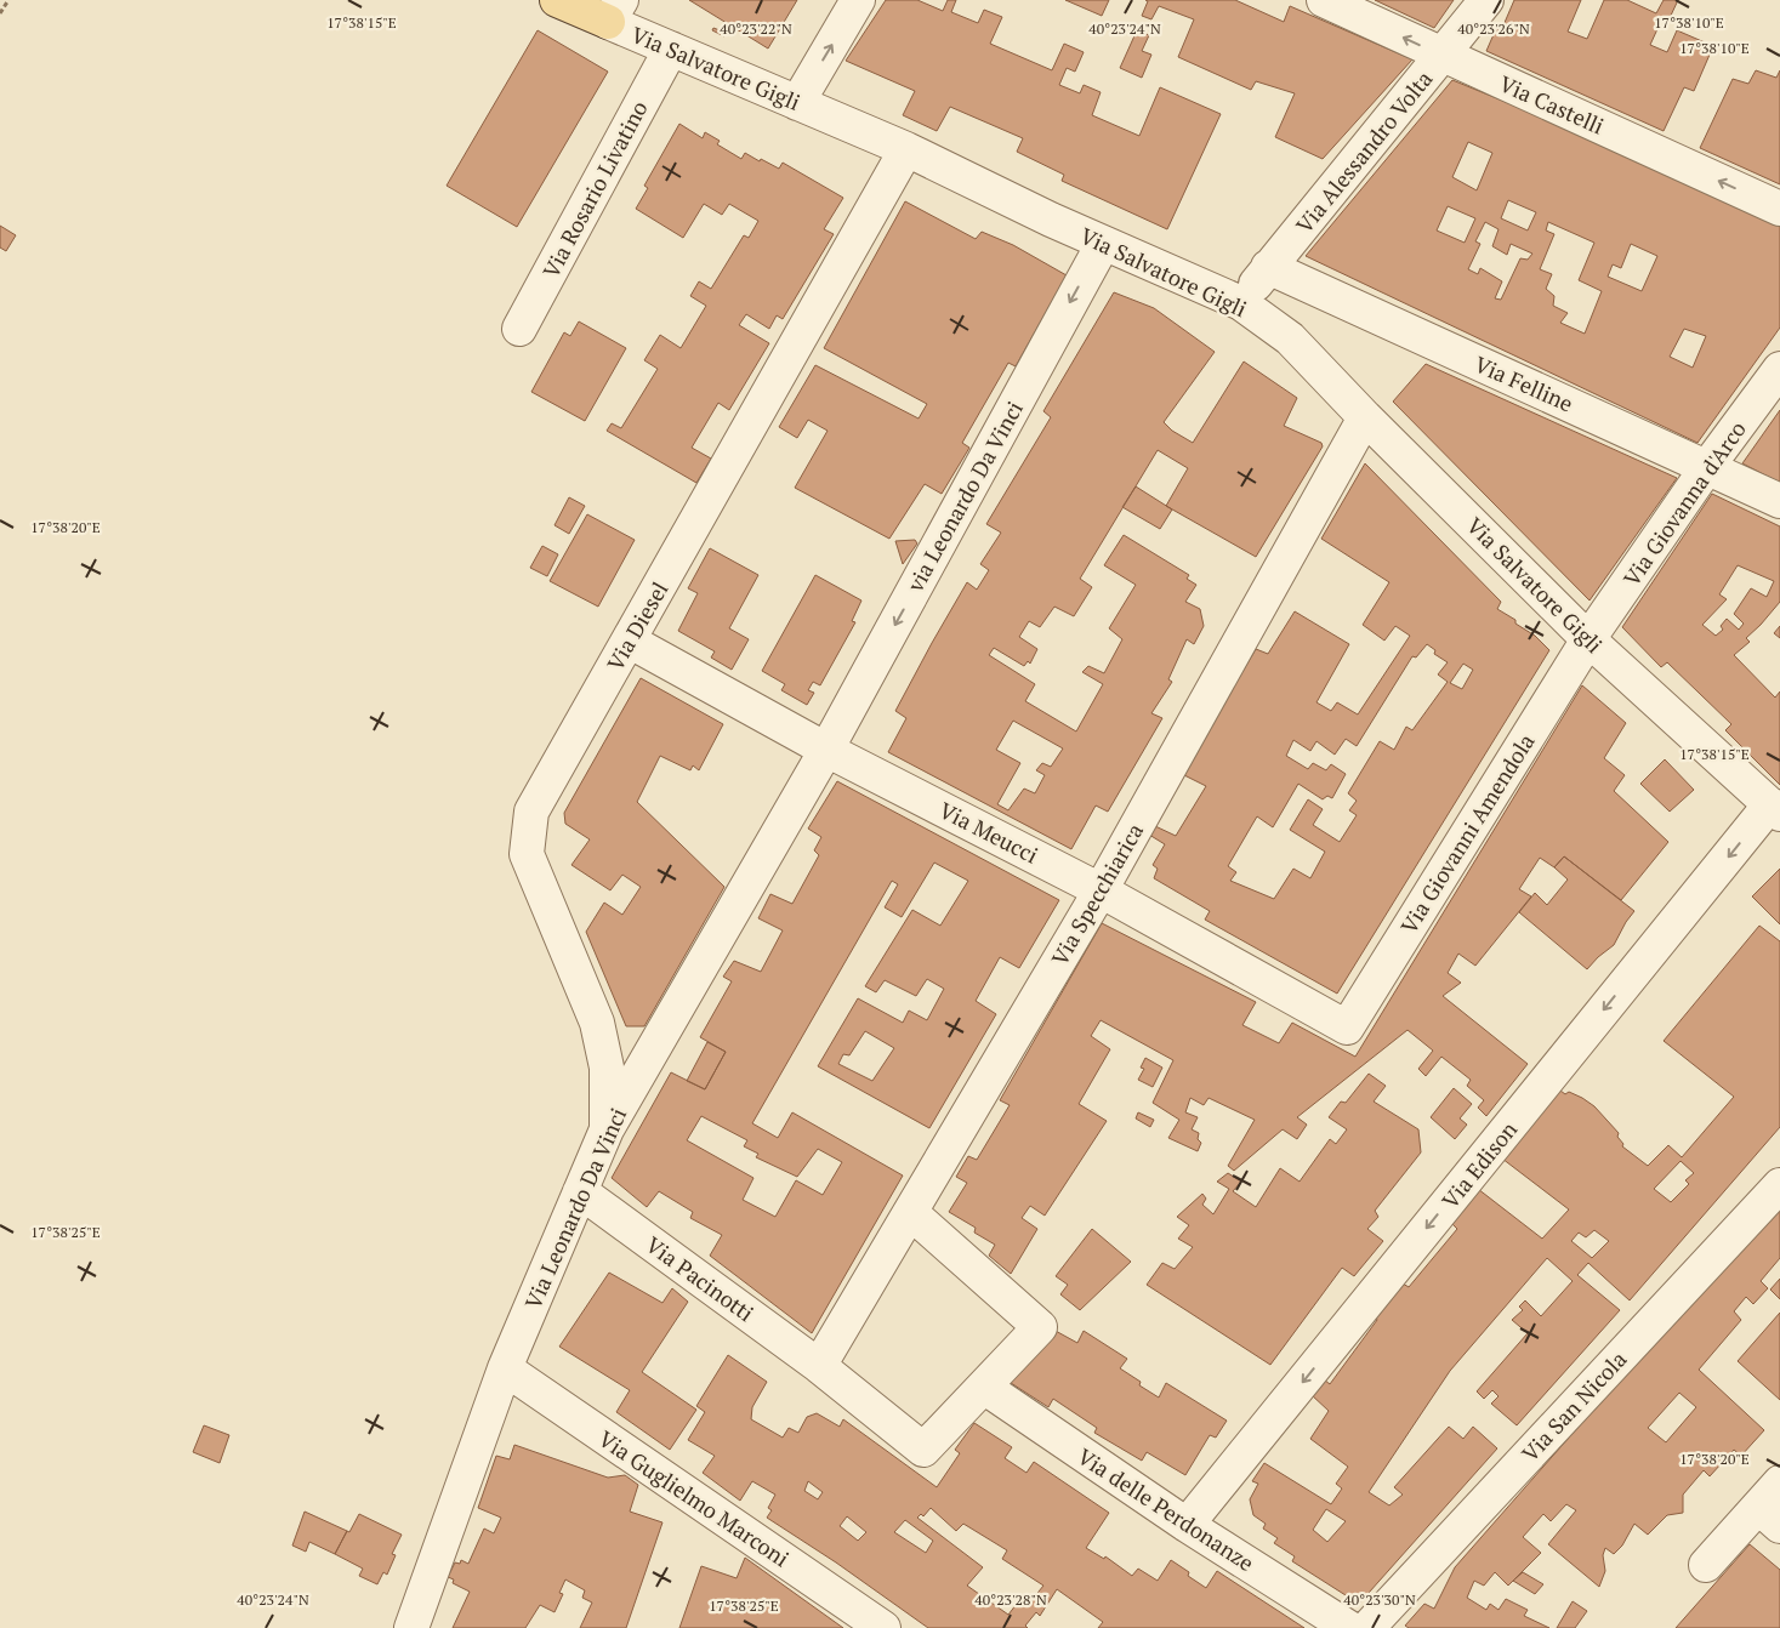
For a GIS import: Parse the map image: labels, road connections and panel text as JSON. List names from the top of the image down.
{
  "streets": {
    "street": [
      "Via Salvatore Gigli",
      "Via Castelli",
      "Via Alessandro Volta",
      "Via Rosario Livatino",
      "Via Felline",
      "via Leonardo Da Vinci",
      "Via Giovanna d'Arco",
      "Via Diesel",
      "Via Meucci",
      "Via Giovanni Amendola",
      "Via Specchiarica",
      "Via Edison",
      "Via Leonardo Da Vinci",
      "Via Pacinotti",
      "Via San Nicola",
      "Via Guglielmo Marconi",
      "Via delle Perdonanze"
    ]
  },
  "crossings": [
    ["Via Salvatore Gigli", "Via Alessandro Volta"],
    ["Via Salvatore Gigli", "Via Rosario Livatino"],
    ["Via Salvatore Gigli", "via Leonardo Da Vinci"],
    ["Via Salvatore Gigli", "Via Giovanna d'Arco"],
    ["Via Salvatore Gigli", "Via Diesel"],
    ["Via Salvatore Gigli", "Via Giovanni Amendola"],
    ["Via Salvatore Gigli", "Via Specchiarica"],
    ["Via Salvatore Gigli", "Via Edison"],
    ["Via Castelli", "Via Alessandro Volta"],
    ["Via Alessandro Volta", "Via Felline"],
    ["Via Felline", "Via Giovanna d'Arco"],
    ["via Leonardo Da Vinci", "Via Meucci"],
    ["via Leonardo Da Vinci", "Via Leonardo Da Vinci"],
    ["Via Giovanna d'Arco", "Via Giovanni Amendola"],
    ["Via Diesel", "Via Meucci"],
    ["Via Diesel", "Via Leonardo Da Vinci"],
    ["Via Meucci", "Via Giovanni Amendola"],
    ["Via Meucci", "Via Specchiarica"],
    ["Via Meucci", "Via Leonardo Da Vinci"],
    ["Via Specchiarica", "Via Pacinotti"],
    ["Via Edison", "Via delle Perdonanze"],
    ["Via Leonardo Da Vinci", "Via Pacinotti"],
    ["Via Leonardo Da Vinci", "Via Guglielmo Marconi"],
    ["Via Pacinotti", "Via delle Perdonanze"]
  ],
  "one_way": ["Via Castelli", "via Leonardo Da Vinci", "Via Edison"],
  "coordinates": [
    "17°38'10\"E",
    "17°38'15\"E",
    "40°23'22\"N",
    "40°23'24\"N",
    "40°23'26\"N",
    "17°38'20\"E",
    "17°38'25\"E",
    "40°23'28\"N",
    "40°23'30\"N"
  ]
}
